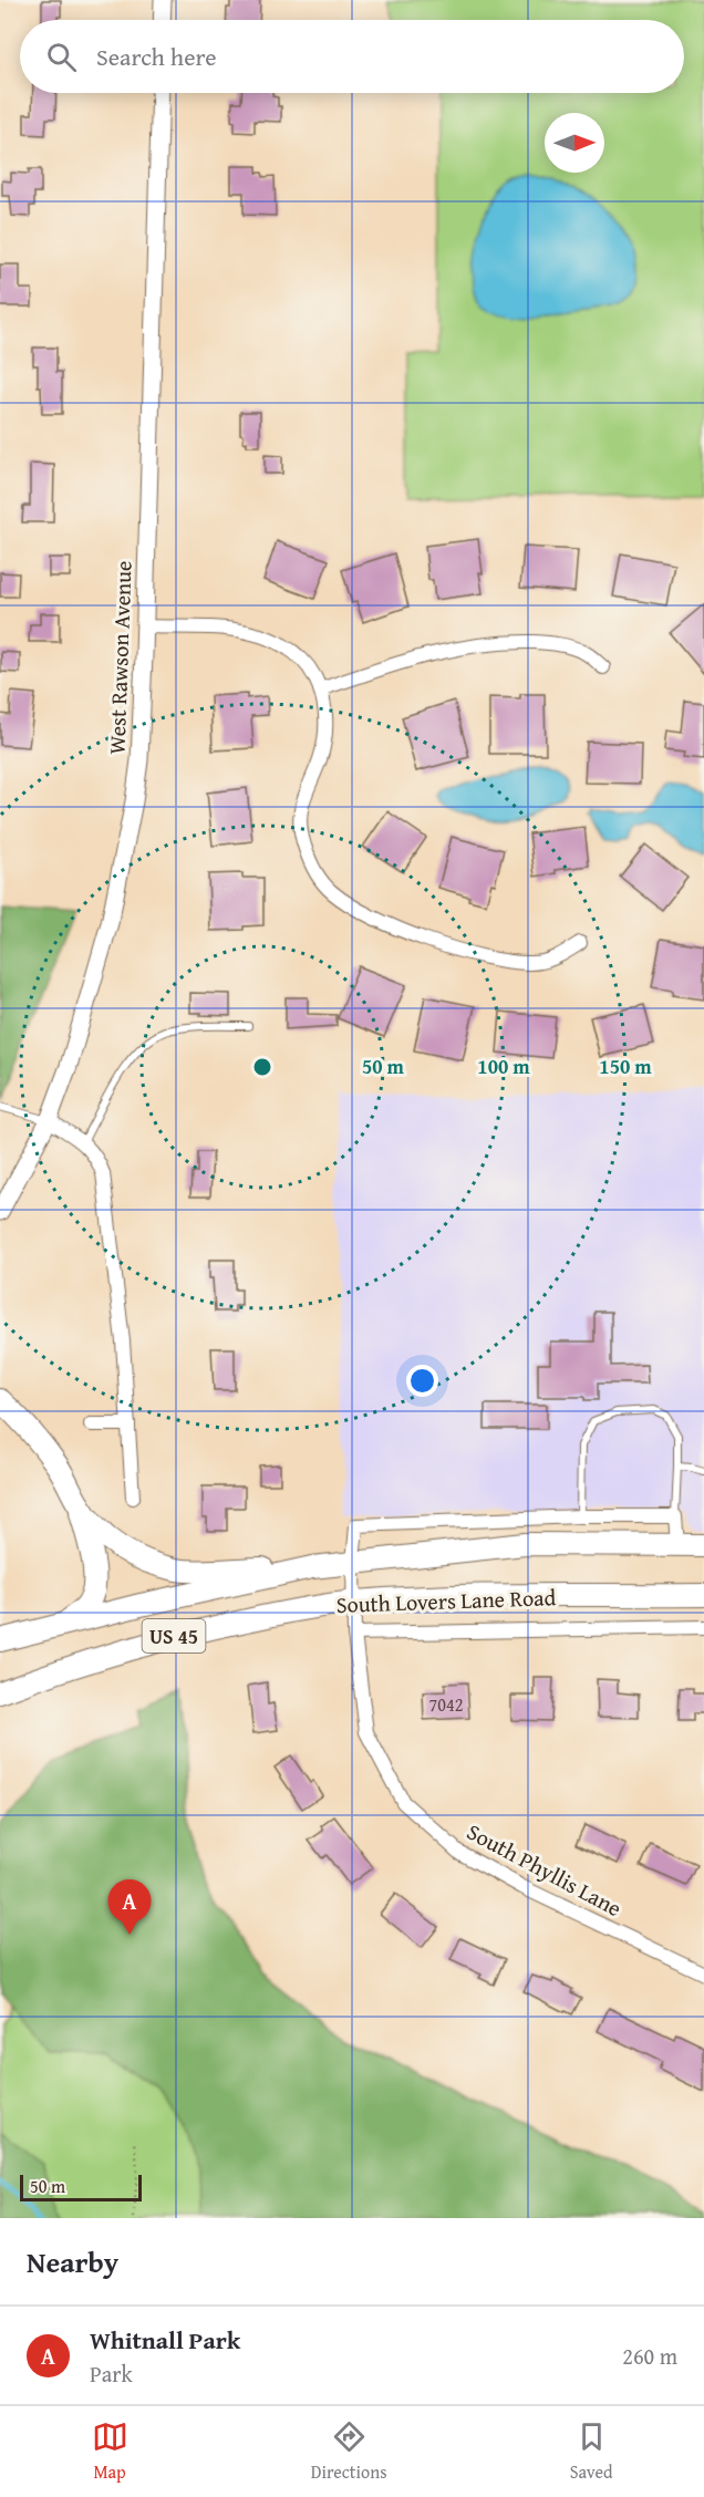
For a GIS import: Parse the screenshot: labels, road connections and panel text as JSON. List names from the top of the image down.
{
  "streets": {
    "main road": ["South Lovers Lane Road", "US 45"],
    "street": ["West Rawson Avenue", "South Phyllis Lane"]
  },
  "crossings": [
    ["South Lovers Lane Road", "South Phyllis Lane"]
  ],
  "house_numbers": ["7042"],
  "scale_bar": "50 m",
  "north": "right",
  "page": {
    "search": "Search here",
    "pins": "A",
    "scale": "50 m",
    "heading": "Nearby",
    "list": [
      {
        "mark": "A",
        "name": "Whitnall Park",
        "note": "Park",
        "value": "260 m"
      }
    ],
    "nav": ["Map", "Directions", "Saved"]
  },
  "rings": ["50 m", "100 m", "150 m"]
}
